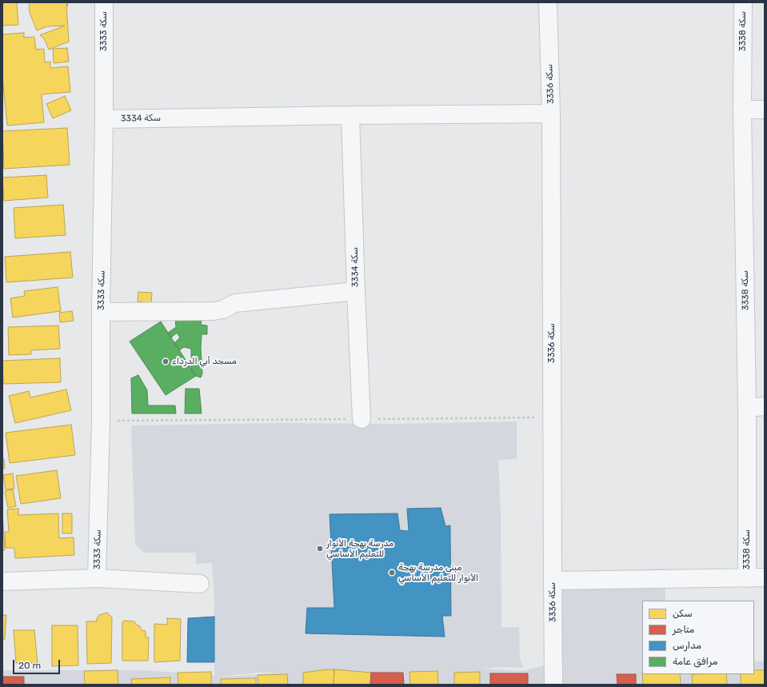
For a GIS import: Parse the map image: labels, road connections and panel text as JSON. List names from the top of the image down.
{
  "streets": {
    "street": [
      "سكة 3333",
      "سكة 3338",
      "سكة 3336",
      "سكة 3334"
    ]
  },
  "crossings": [
    ["سكة 3333", "سكة 3334"],
    ["سكة 3338", "سكة 3336"],
    ["سكة 3336", "سكة 3334"]
  ],
  "places": ["مسجد أبي الدرداء", "مدرسة بهجة الأنوار للتعليم الأساسي", "مبنى مدرسة بهجة الأنوار للتعليم الأساسي"],
  "legend": [
    "سكن",
    "متاجر",
    "مدارس",
    "مرافق عامة"
  ],
  "scale_bar": "20 m"
}
